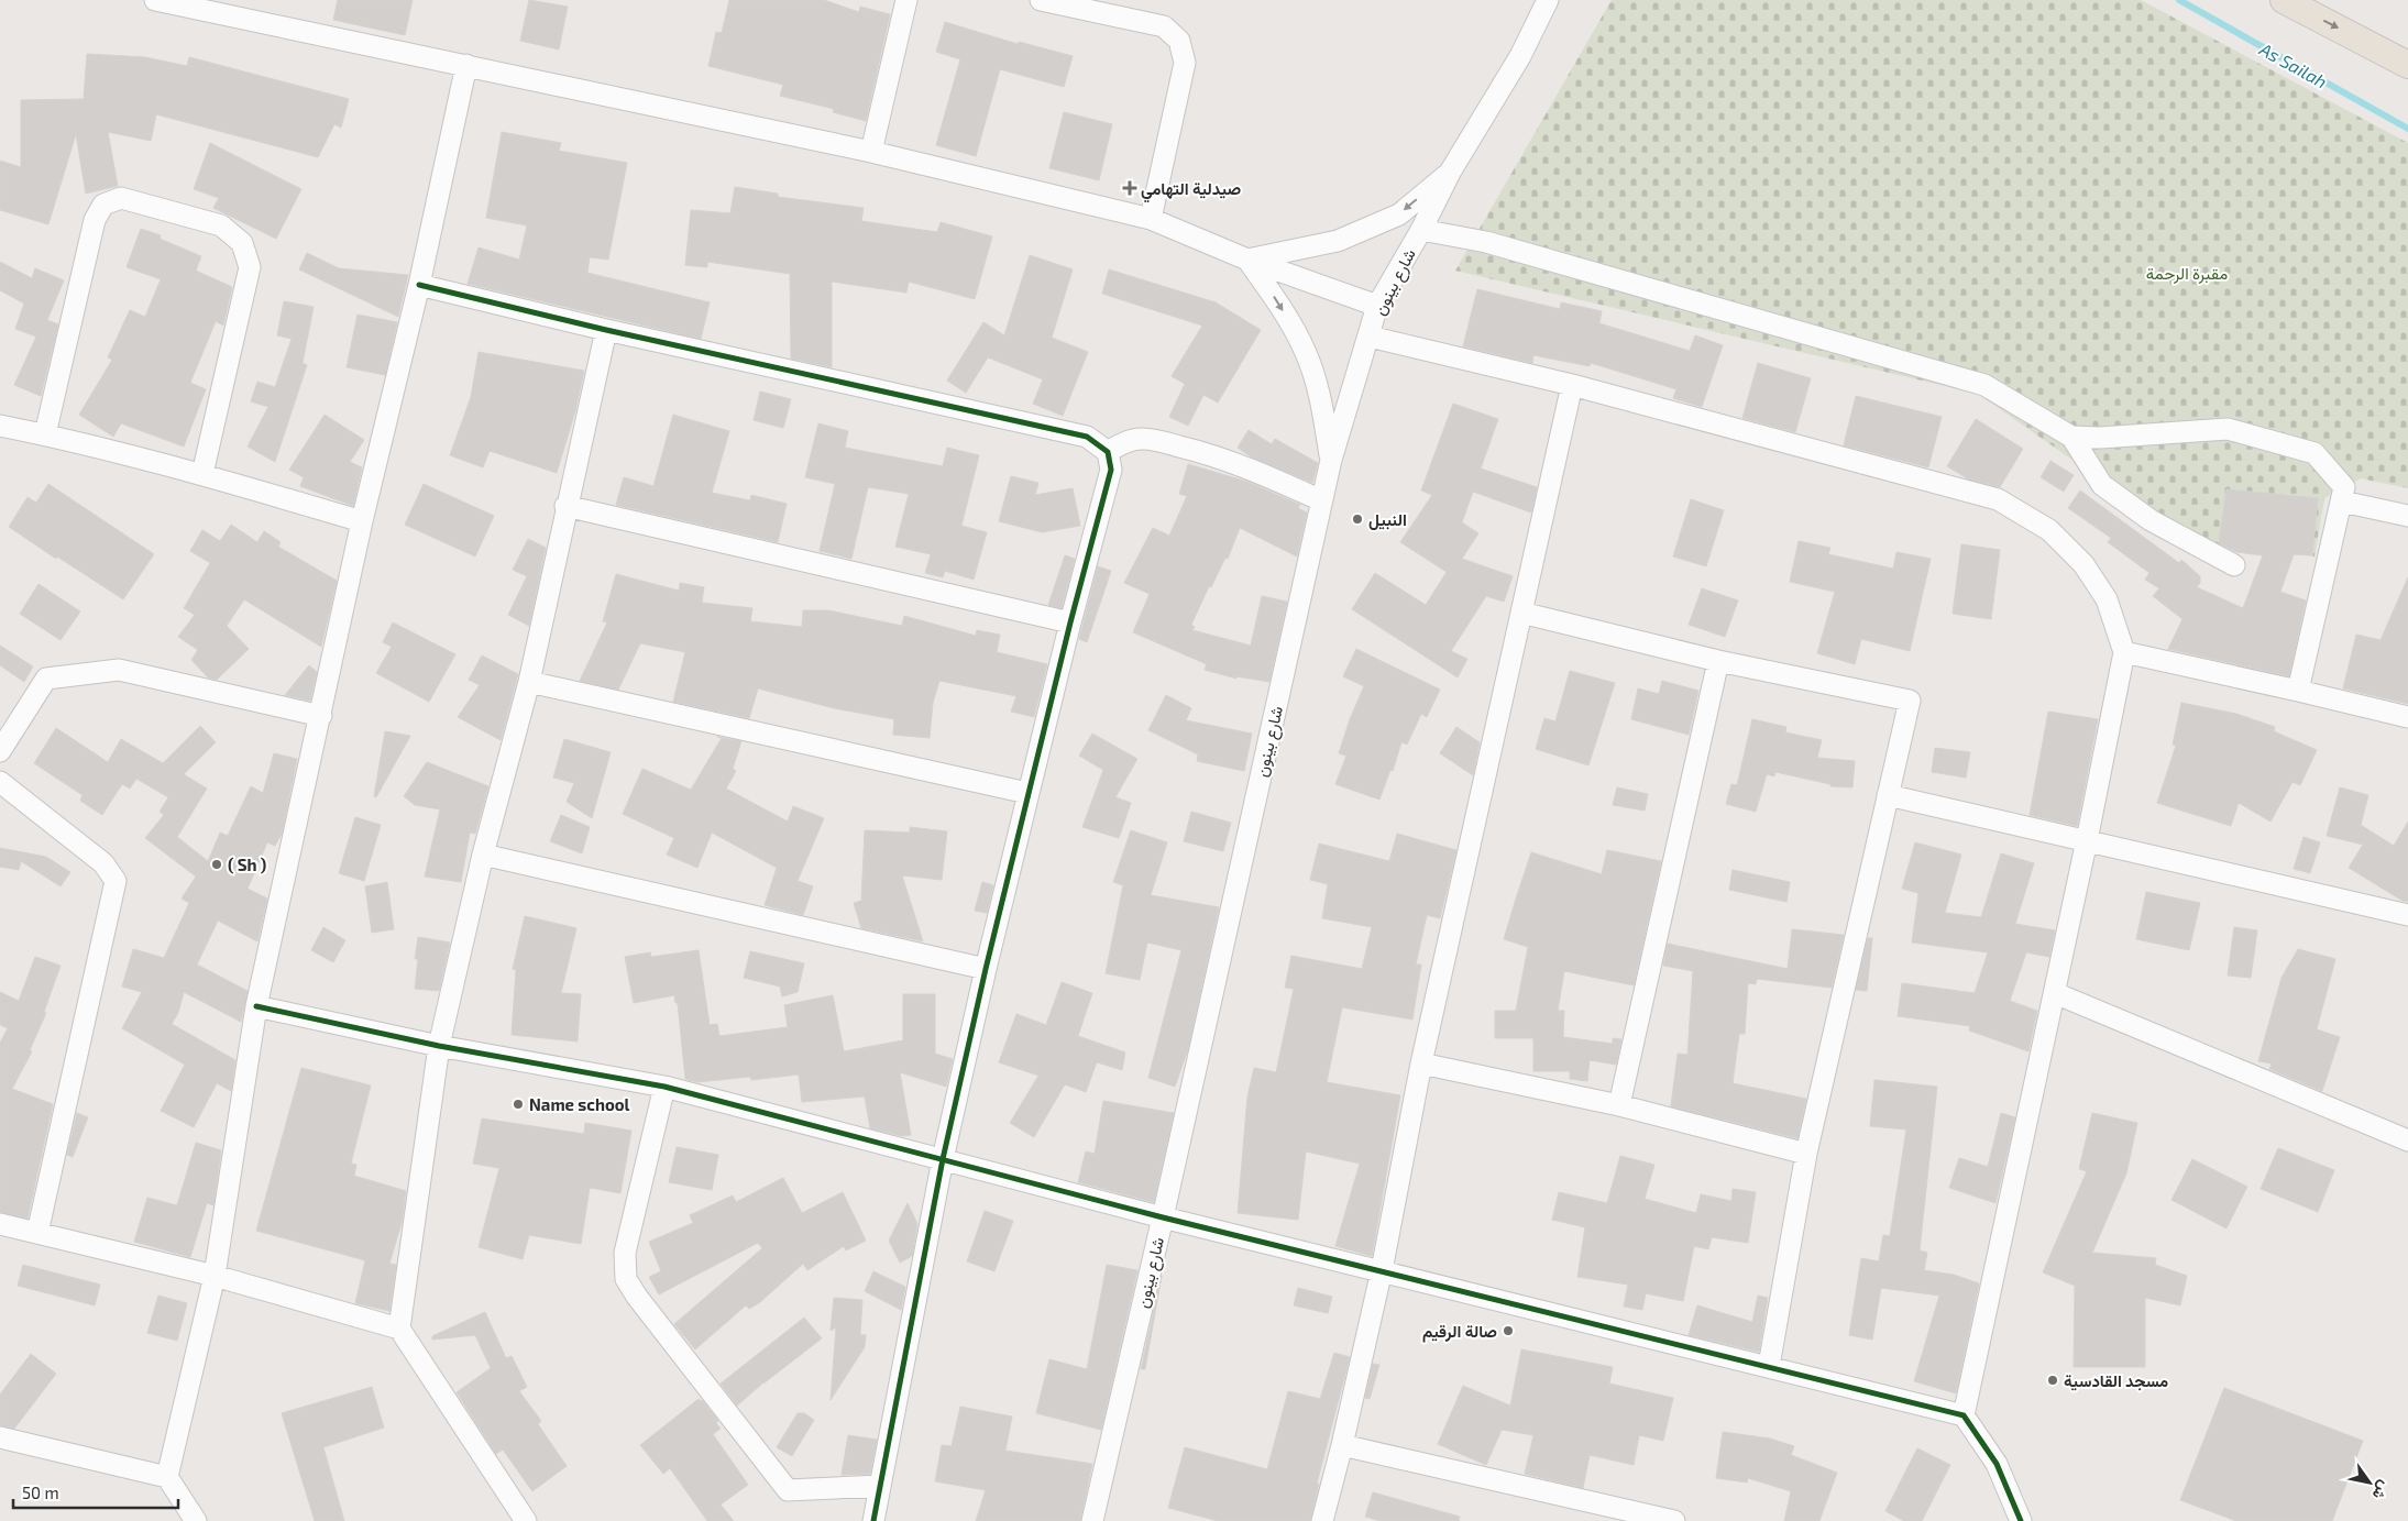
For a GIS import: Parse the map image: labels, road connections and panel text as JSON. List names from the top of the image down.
{
  "streets": {
    "street": ["شارع بينون"]
  },
  "water": ["As Sailah"],
  "parks": ["مقبرة الرحمة"],
  "places": {
    "health": ["صيدلية التهامي"],
    "other": [
      "النبيل",
      "( Sh )",
      "Name school",
      "صالة الرقيم",
      "مسجد القادسية"
    ]
  },
  "scale_bar": "50 m",
  "north": "bottom right"
}
